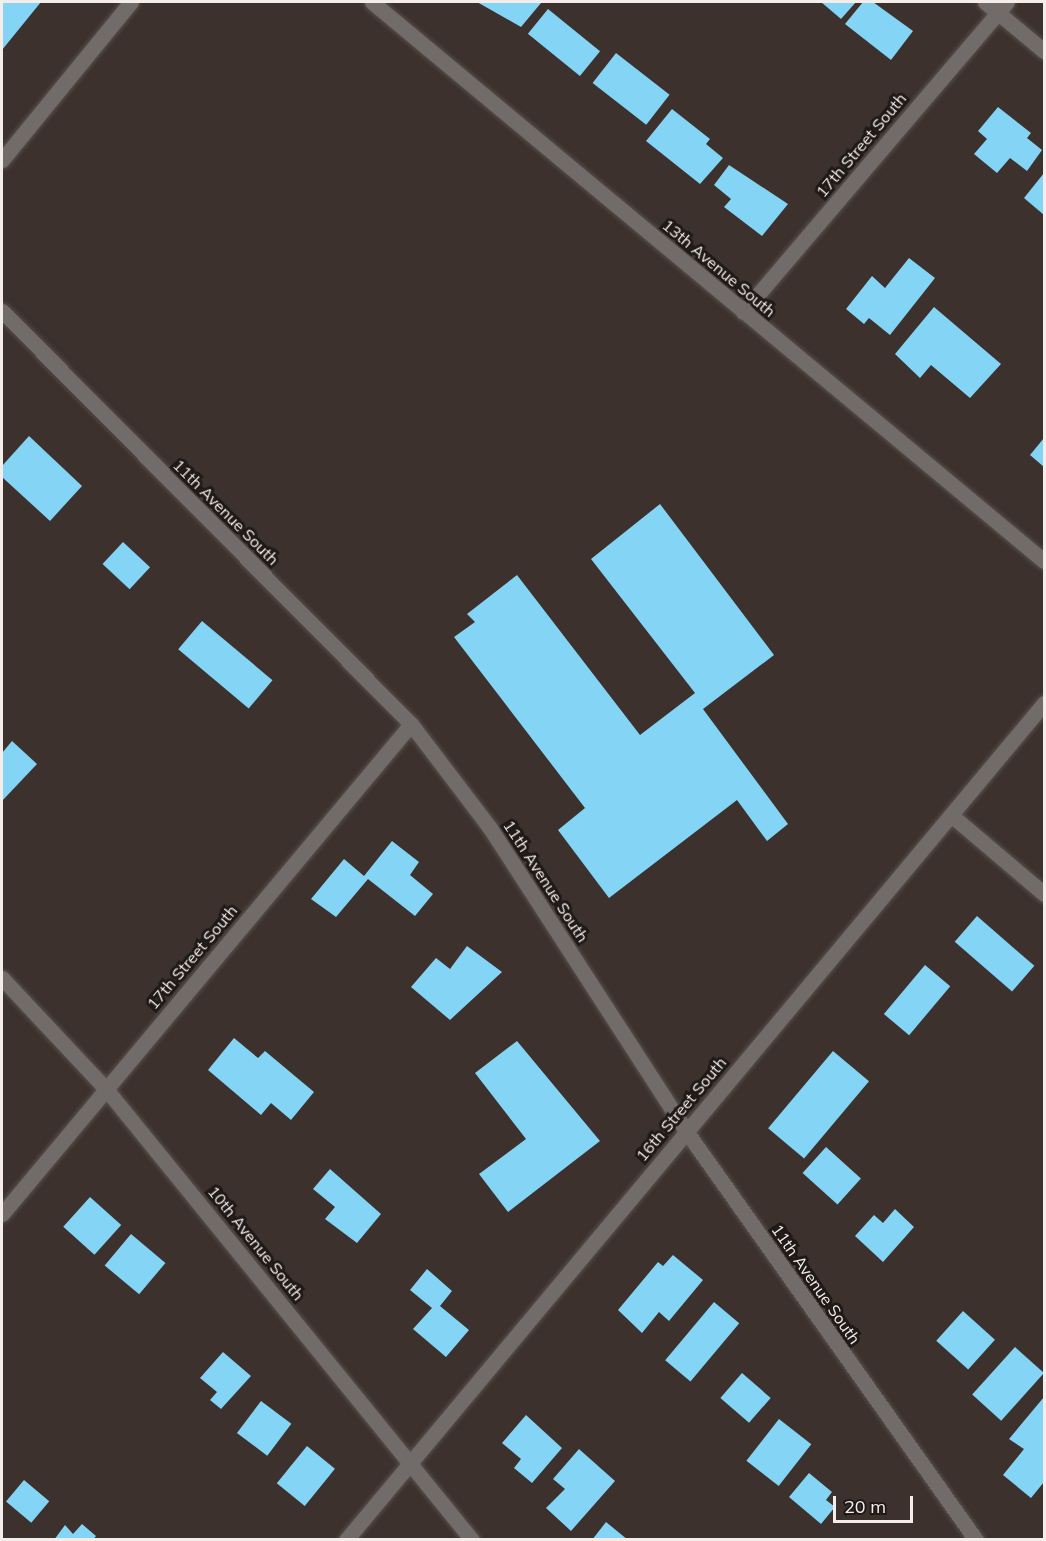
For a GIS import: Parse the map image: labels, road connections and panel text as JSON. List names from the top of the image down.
{
  "streets": {
    "street": [
      "17th Street South",
      "13th Avenue South",
      "11th Avenue South",
      "16th Street South",
      "10th Avenue South"
    ]
  },
  "crossings": [
    ["17th Street South", "13th Avenue South"],
    ["17th Street South", "11th Avenue South"],
    ["17th Street South", "10th Avenue South"],
    ["11th Avenue South", "16th Street South"],
    ["16th Street South", "10th Avenue South"]
  ],
  "scale_bar": "20 m"
}
